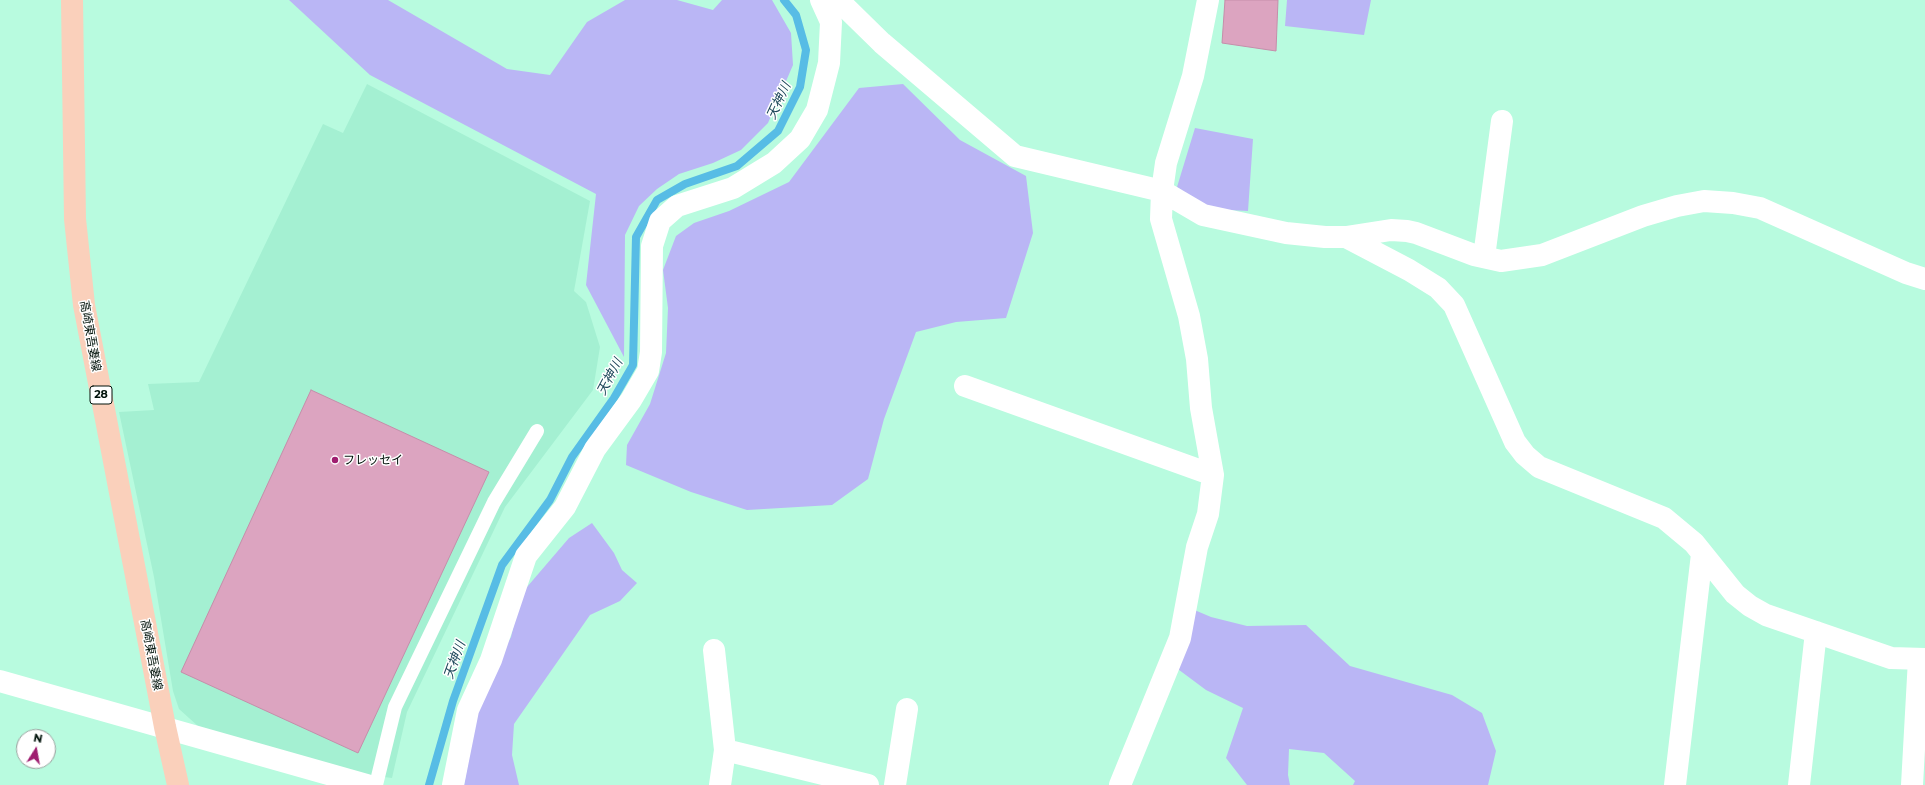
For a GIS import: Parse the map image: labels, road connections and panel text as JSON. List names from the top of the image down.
{
  "streets": {
    "main road": ["高崎東吾妻線", "28"]
  },
  "water": ["天神川"],
  "places": ["フレッセイ"],
  "north": "top"
}
